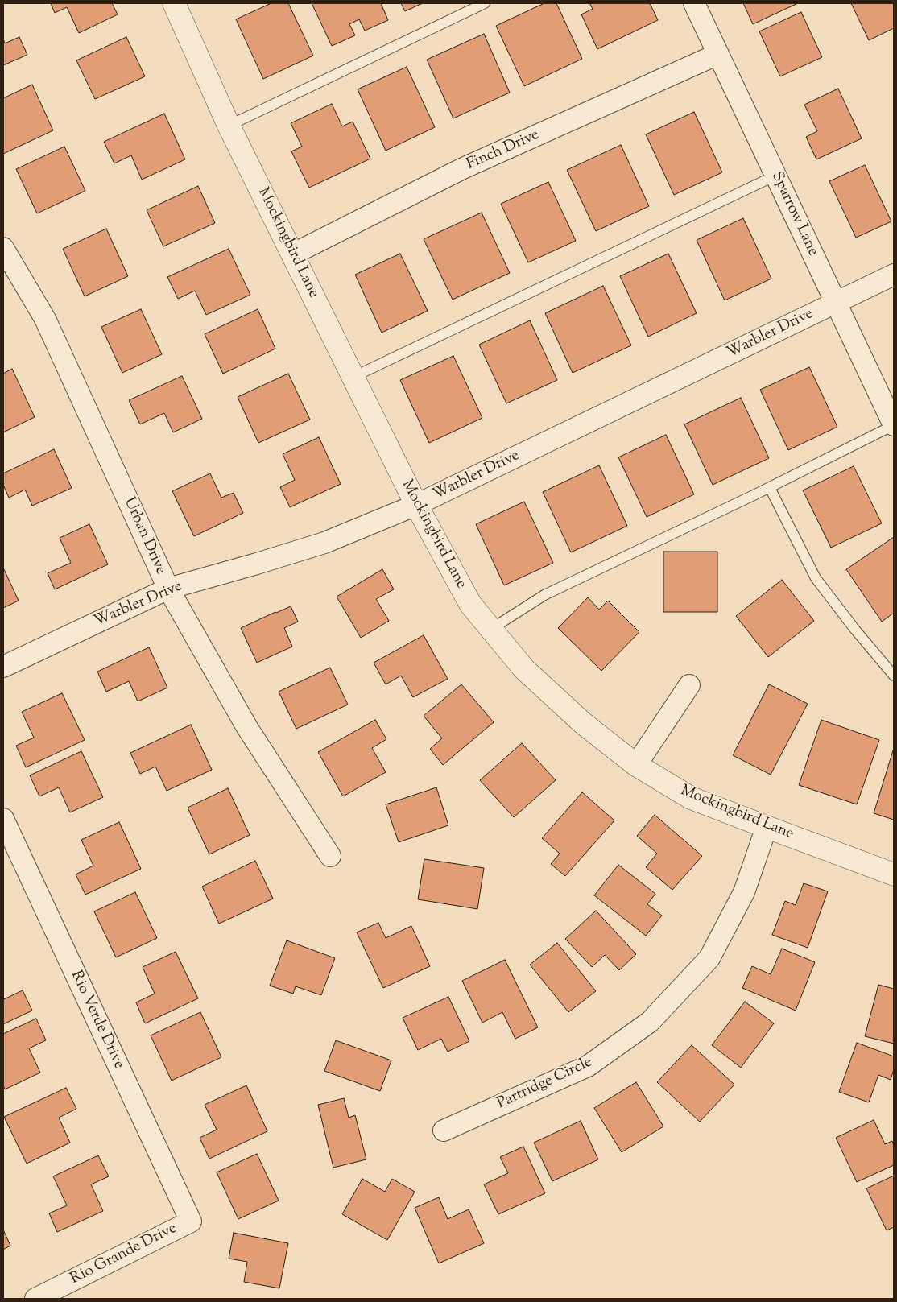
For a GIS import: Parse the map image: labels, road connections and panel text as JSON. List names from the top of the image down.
{
  "streets": {
    "street": [
      "Finch Drive",
      "Sparrow Lane",
      "Mockingbird Lane",
      "Warbler Drive",
      "Urban Drive",
      "Rio Verde Drive",
      "Partridge Circle",
      "Rio Grande Drive"
    ]
  },
  "crossings": [
    ["Finch Drive", "Sparrow Lane"],
    ["Finch Drive", "Mockingbird Lane"],
    ["Sparrow Lane", "Warbler Drive"],
    ["Mockingbird Lane", "Warbler Drive"],
    ["Mockingbird Lane", "Partridge Circle"],
    ["Warbler Drive", "Urban Drive"],
    ["Rio Verde Drive", "Rio Grande Drive"]
  ]
}
